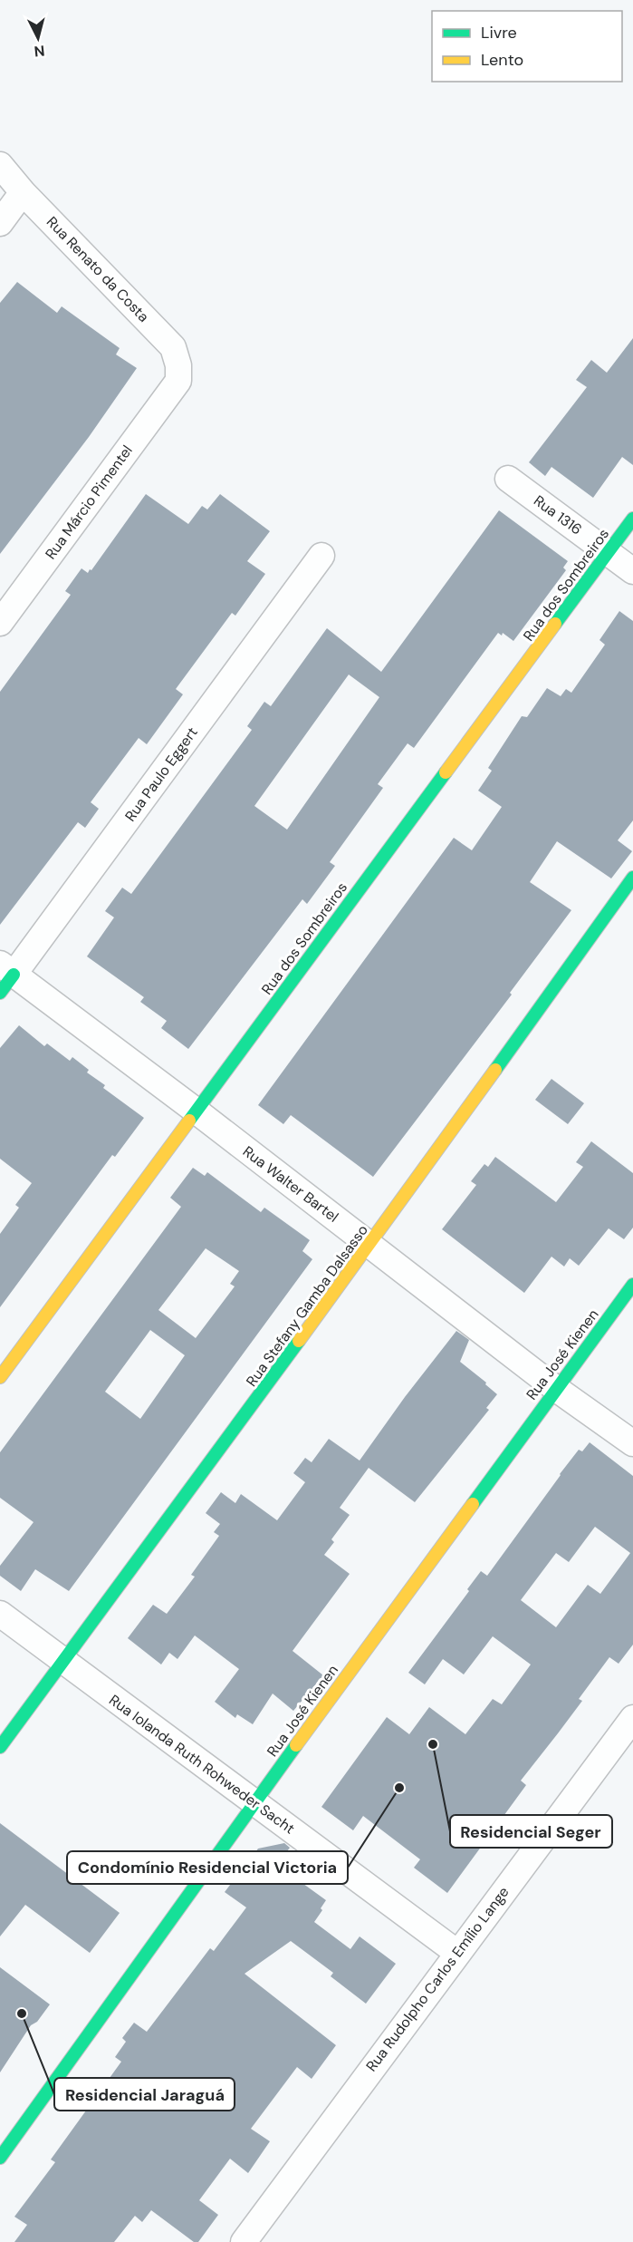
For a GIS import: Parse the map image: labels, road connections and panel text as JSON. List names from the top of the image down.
{
  "streets": {
    "street": [
      "Rua Renato da Costa",
      "Rua Márcio Pimentel",
      "Rua 1316",
      "Rua dos Sombreiros",
      "Rua Paulo Eggert",
      "Rua Walter Bartel",
      "Rua Stefany Gamba Dalsasso",
      "Rua José Kienen",
      "Rua Iolanda Ruth Rohweder Sacht",
      "Rua Rudolpho Carlos Emílio Lange"
    ]
  },
  "crossings": [
    ["Rua Renato da Costa", "Rua Márcio Pimentel"],
    ["Rua 1316", "Rua dos Sombreiros"],
    ["Rua dos Sombreiros", "Rua Walter Bartel"],
    ["Rua Paulo Eggert", "Rua Walter Bartel"],
    ["Rua Walter Bartel", "Rua Stefany Gamba Dalsasso"],
    ["Rua Walter Bartel", "Rua José Kienen"],
    ["Rua Stefany Gamba Dalsasso", "Rua Iolanda Ruth Rohweder Sacht"],
    ["Rua José Kienen", "Rua Iolanda Ruth Rohweder Sacht"],
    ["Rua Iolanda Ruth Rohweder Sacht", "Rua Rudolpho Carlos Emílio Lange"]
  ],
  "places": ["Residencial Seger", "Condomínio Residencial Victoria", "Residencial Jaraguá"],
  "legend": ["Livre", "Lento"],
  "north": "bottom"
}
